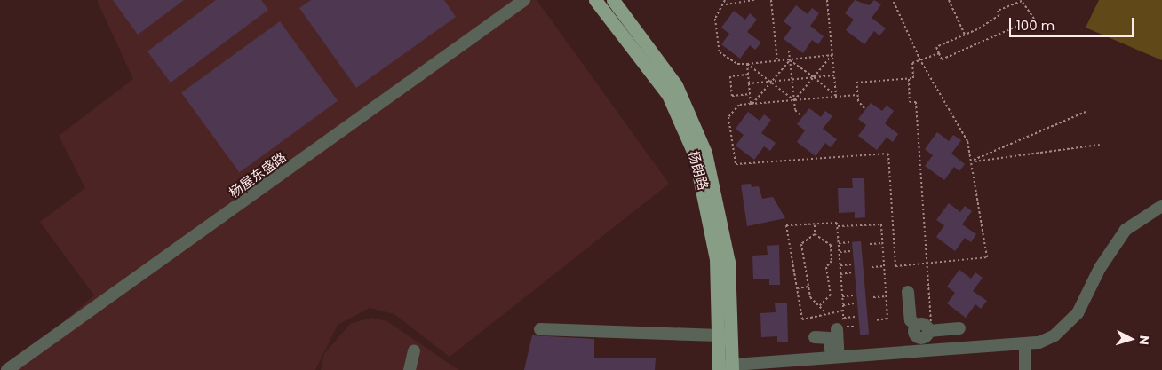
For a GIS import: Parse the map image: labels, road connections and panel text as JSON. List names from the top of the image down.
{
  "streets": {
    "main road": ["杨朗路"],
    "street": ["杨屋东盛路"]
  },
  "scale_bar": "100 m",
  "north": "right"
}
